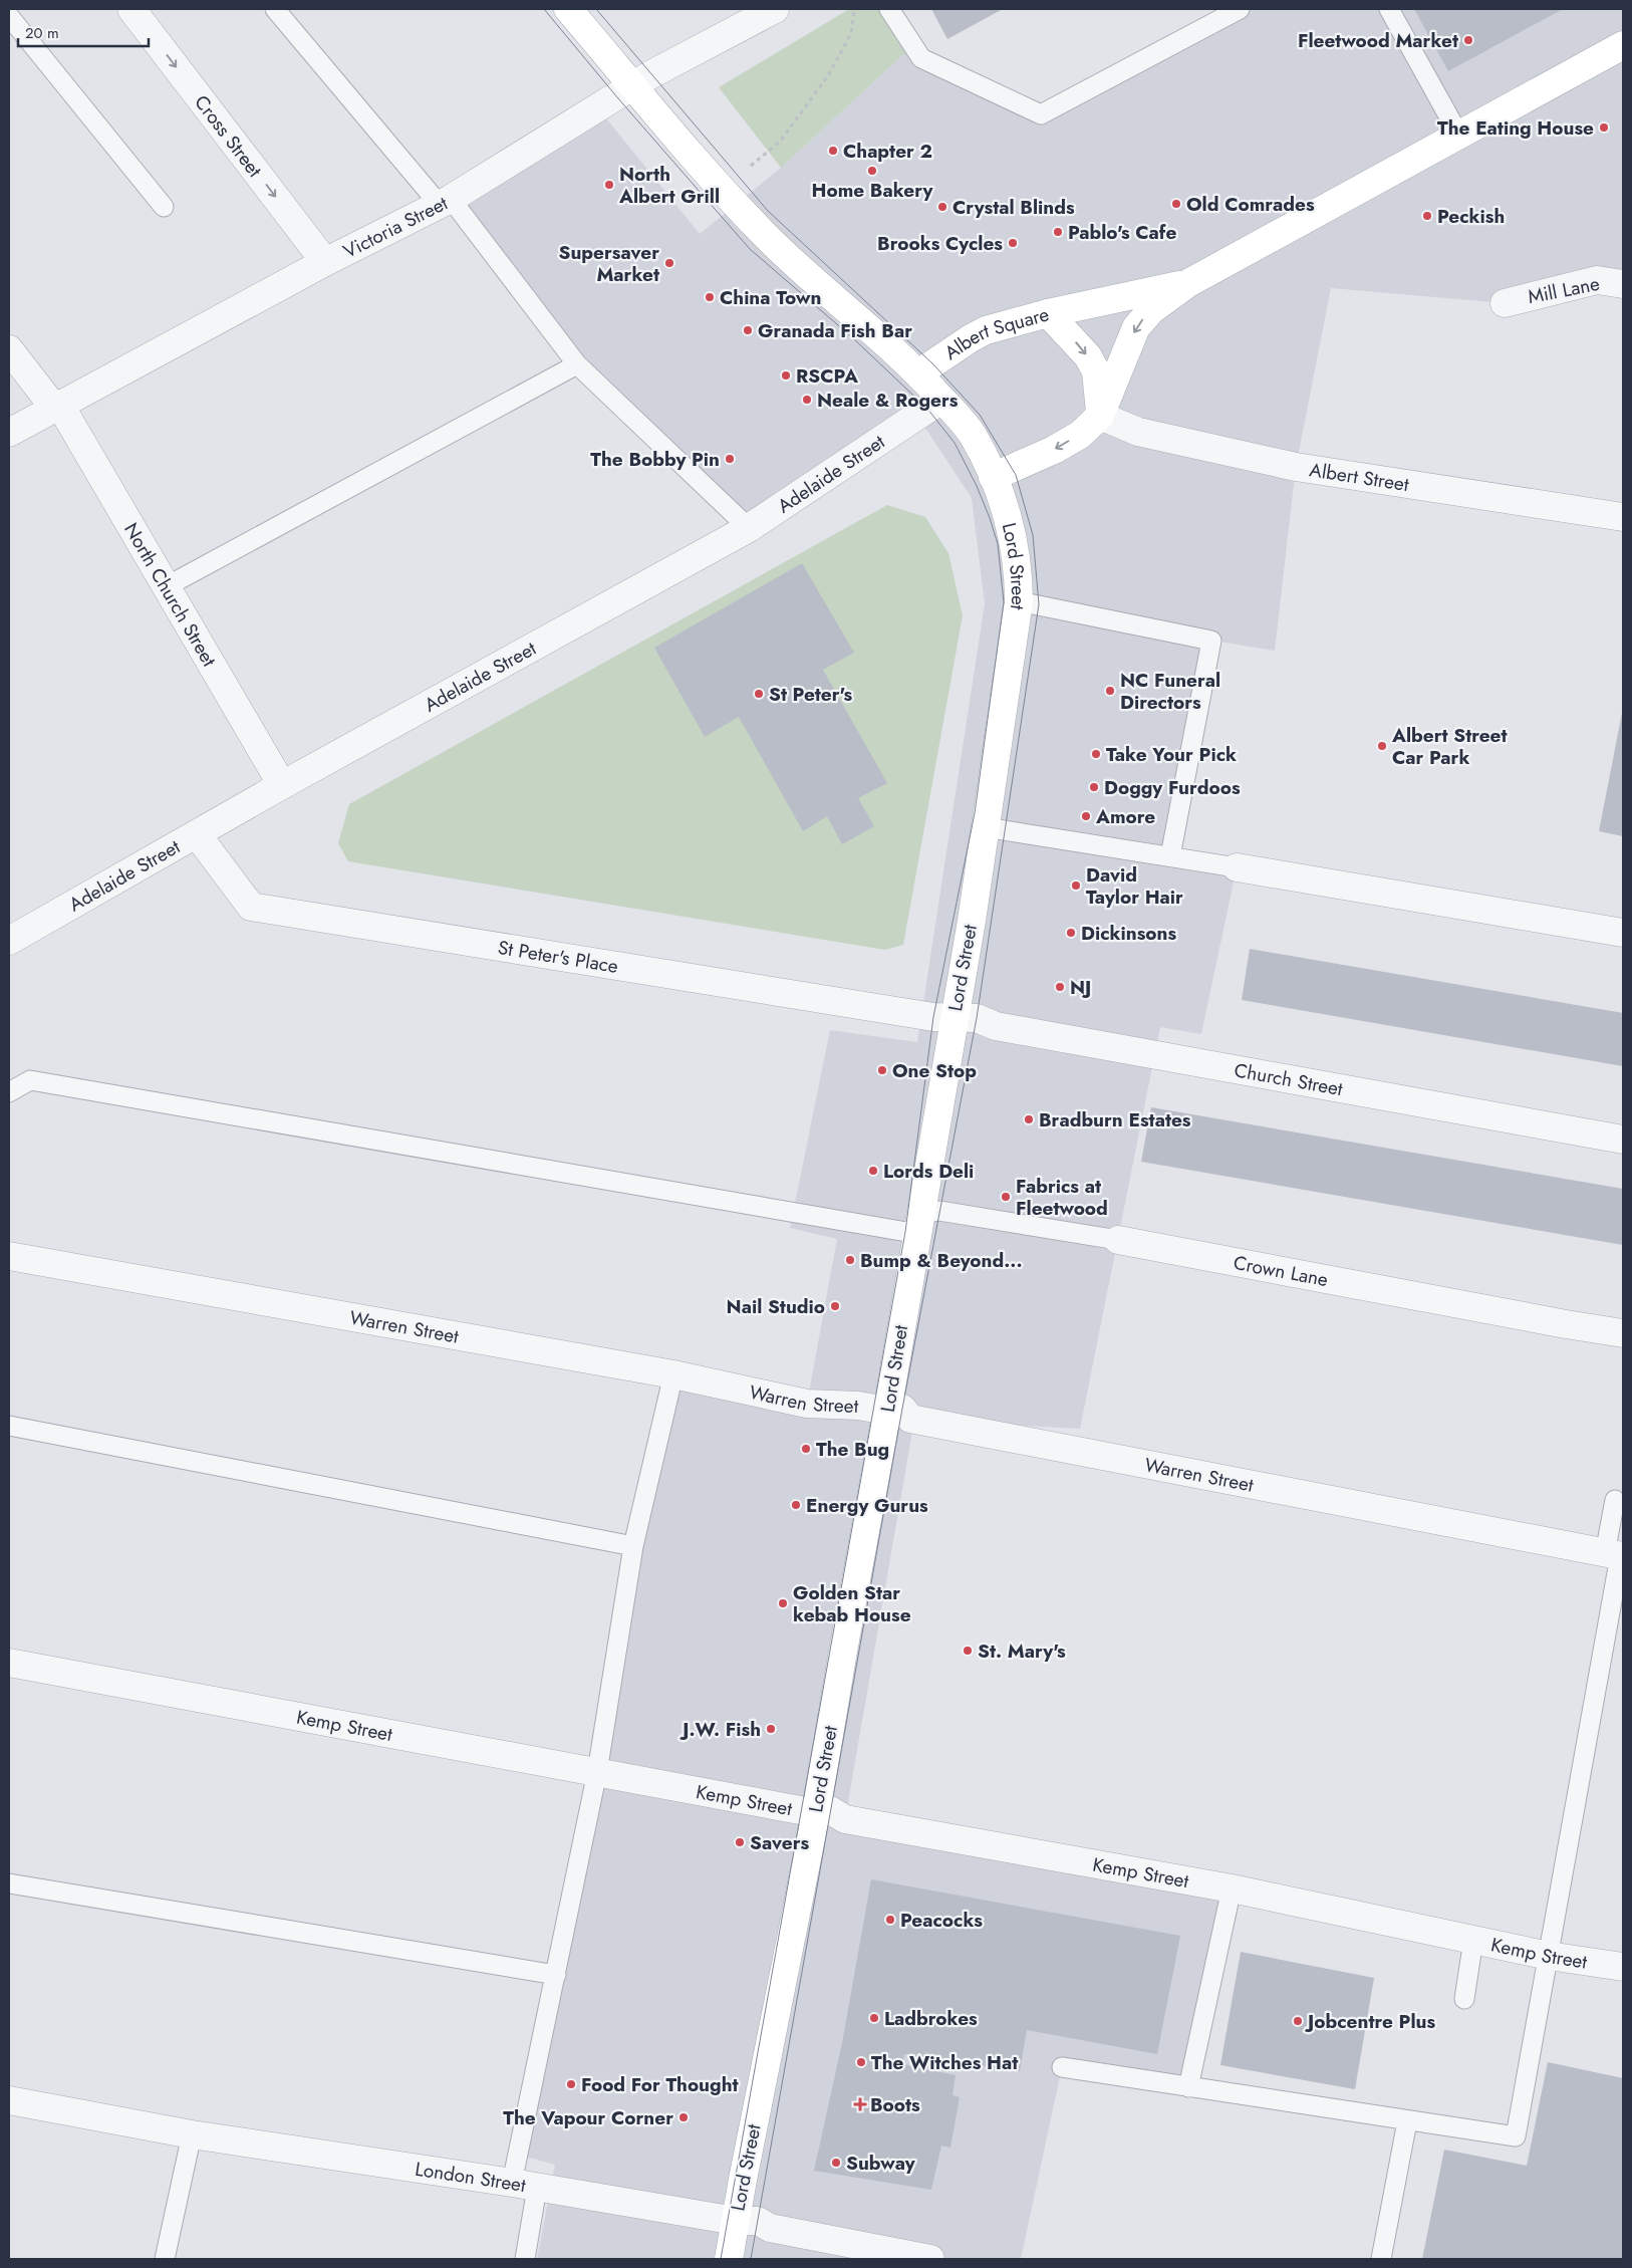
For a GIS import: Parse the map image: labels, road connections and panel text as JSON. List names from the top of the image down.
{
  "streets": {
    "street": [
      "Cross Street",
      "Victoria Street",
      "Mill Lane",
      "Albert Square",
      "Adelaide Street",
      "Albert Street",
      "Lord Street",
      "North Church Street",
      "St Peter's Place",
      "Church Street",
      "Crown Lane",
      "Warren Street",
      "Kemp Street",
      "London Street"
    ]
  },
  "crossings": [
    ["Cross Street", "Victoria Street"],
    ["Victoria Street", "Lord Street"],
    ["Victoria Street", "North Church Street"],
    ["Albert Square", "Albert Street"],
    ["Albert Square", "Lord Street"],
    ["Adelaide Street", "Lord Street"],
    ["Adelaide Street", "North Church Street"],
    ["Adelaide Street", "St Peter's Place"],
    ["Lord Street", "St Peter's Place"],
    ["Lord Street", "Church Street"],
    ["Lord Street", "Crown Lane"],
    ["Lord Street", "Warren Street"],
    ["Lord Street", "Kemp Street"],
    ["Lord Street", "London Street"],
    ["St Peter's Place", "Church Street"]
  ],
  "one_way": ["Cross Street", "Albert Square"],
  "places": {
    "other": [
      "Fleetwood Market",
      "The Eating House",
      "Chapter 2",
      "Home Bakery",
      "North Albert Grill",
      "Old Comrades",
      "Crystal Blinds",
      "Peckish",
      "Pablo's Cafe",
      "Brooks Cycles",
      "Supersaver Market",
      "China Town",
      "Granada Fish Bar",
      "RSCPA",
      "Neale & Rogers",
      "The Bobby Pin",
      "NC Funeral Directors",
      "St Peter's",
      "Albert Street Car Park",
      "Take Your Pick",
      "Doggy Furdoos",
      "Amore",
      "David Taylor Hair",
      "Dickinsons",
      "NJ",
      "One Stop",
      "Bradburn Estates",
      "Lords Deli",
      "Fabrics at Fleetwood",
      "Bump & Beyond...",
      "Nail Studio",
      "The Bug",
      "Energy Gurus",
      "Golden Star kebab House",
      "St. Mary's",
      "J.W. Fish",
      "Savers",
      "Peacocks",
      "Ladbrokes",
      "Jobcentre Plus",
      "The Witches Hat",
      "Food For Thought",
      "The Vapour Corner",
      "Subway"
    ],
    "health": ["Boots"]
  },
  "scale_bar": "20 m"
}
